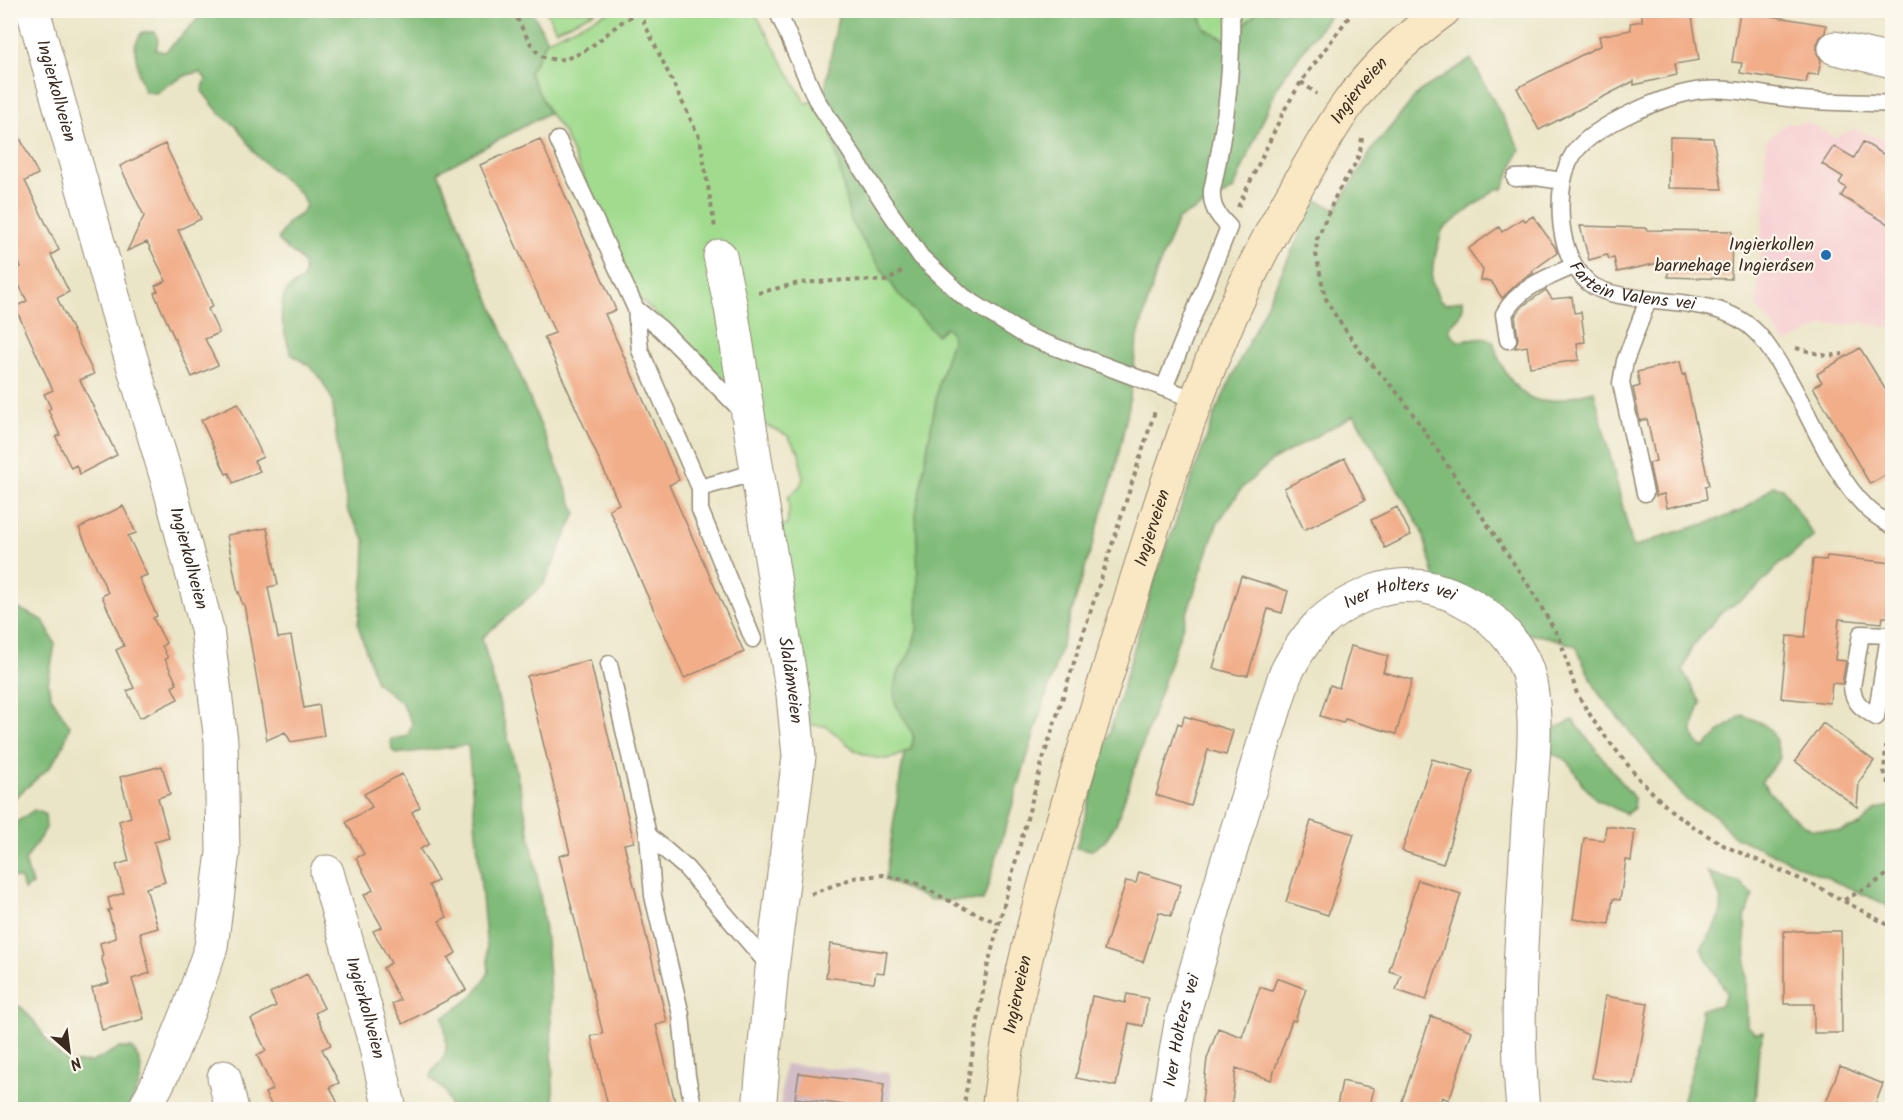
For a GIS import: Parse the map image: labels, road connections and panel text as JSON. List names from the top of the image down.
{
  "streets": {
    "main road": ["Ingierveien"],
    "street": ["Ingierkollveien", "Iver Holters vei", "Slalåmveien"],
    "lane": ["Fartein Valens vei"]
  },
  "places": ["Ingierkollen barnehage Ingieråsen"],
  "north": "bottom right"
}
